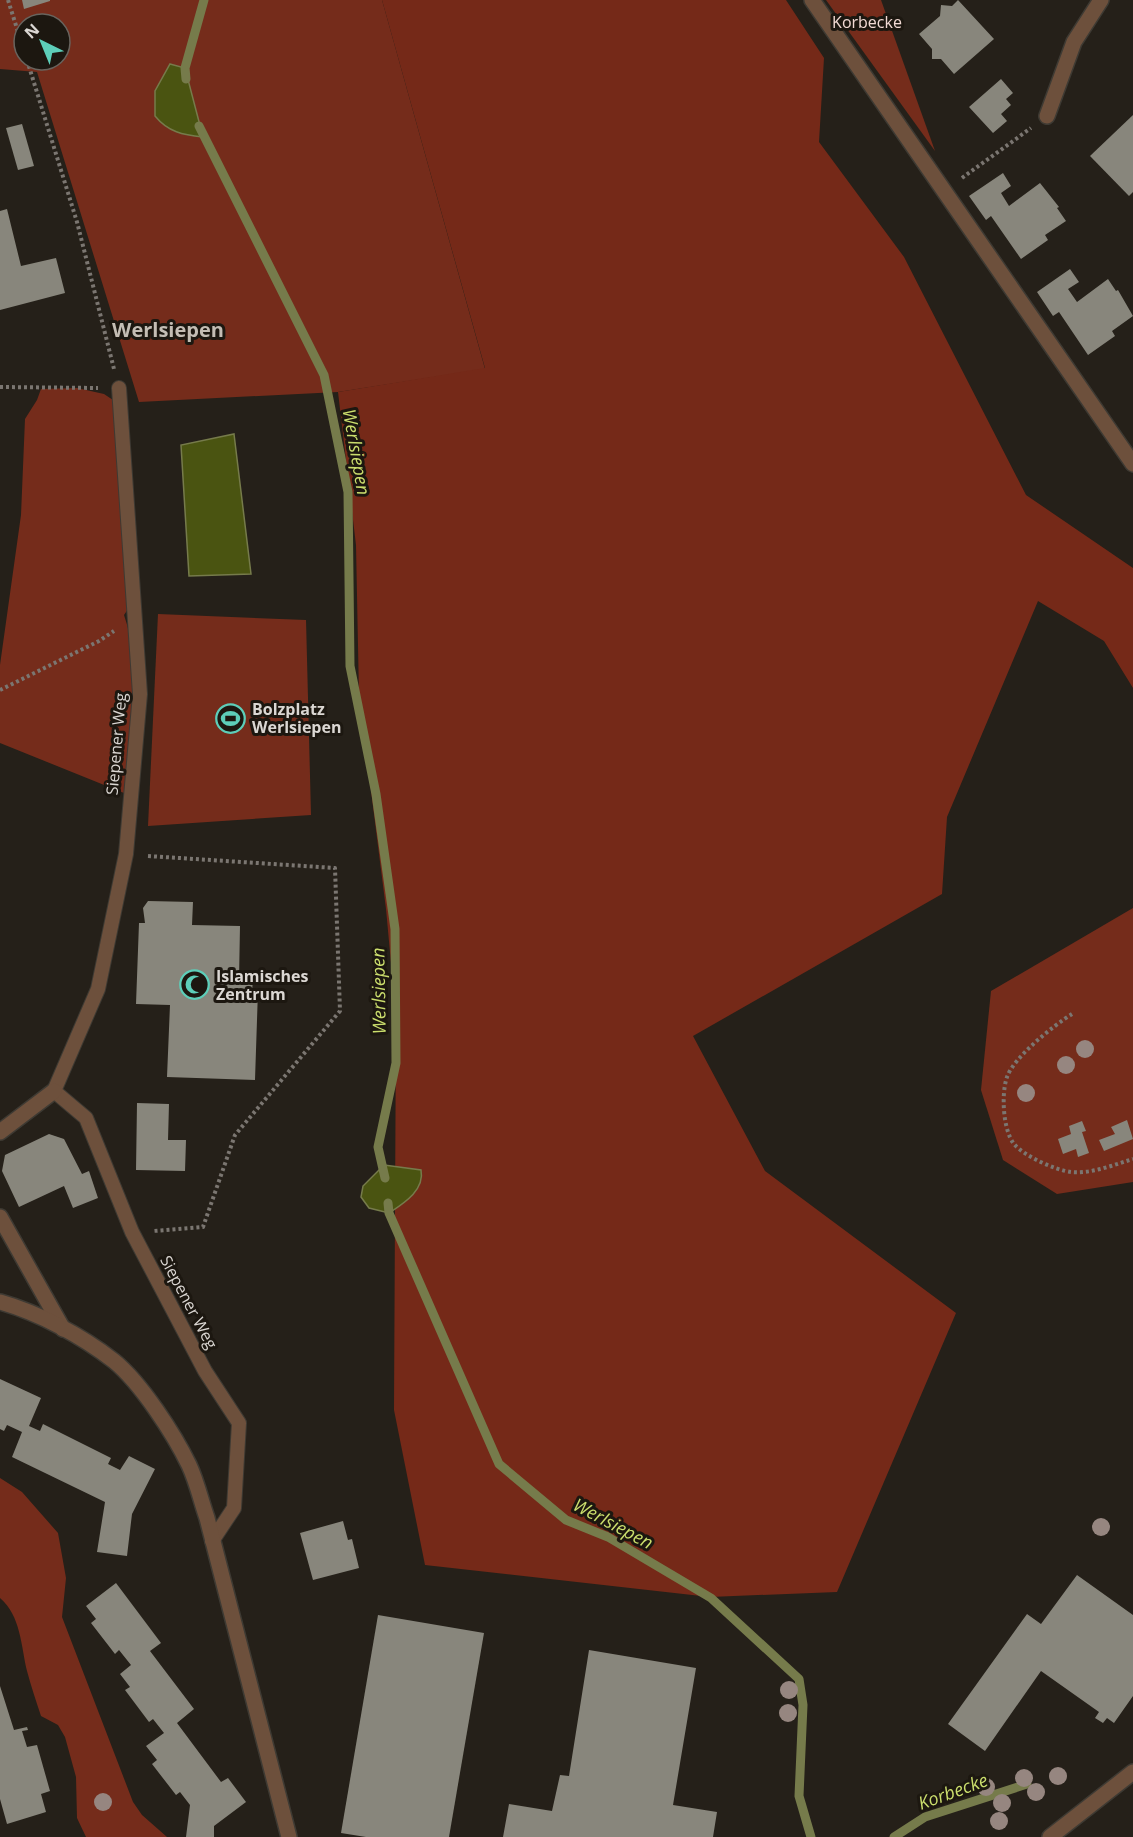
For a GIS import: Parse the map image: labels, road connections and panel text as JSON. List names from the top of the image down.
{
  "streets": {
    "street": ["Siepener Weg"]
  },
  "districts": ["Werlsiepen"],
  "water": ["Werlsiepen", "Korbecke"],
  "parks": ["Korbecke"],
  "places": {
    "sports": ["Bolzplatz Werlsiepen"],
    "mosque": ["Islamisches Zentrum"]
  },
  "north": "top left"
}
